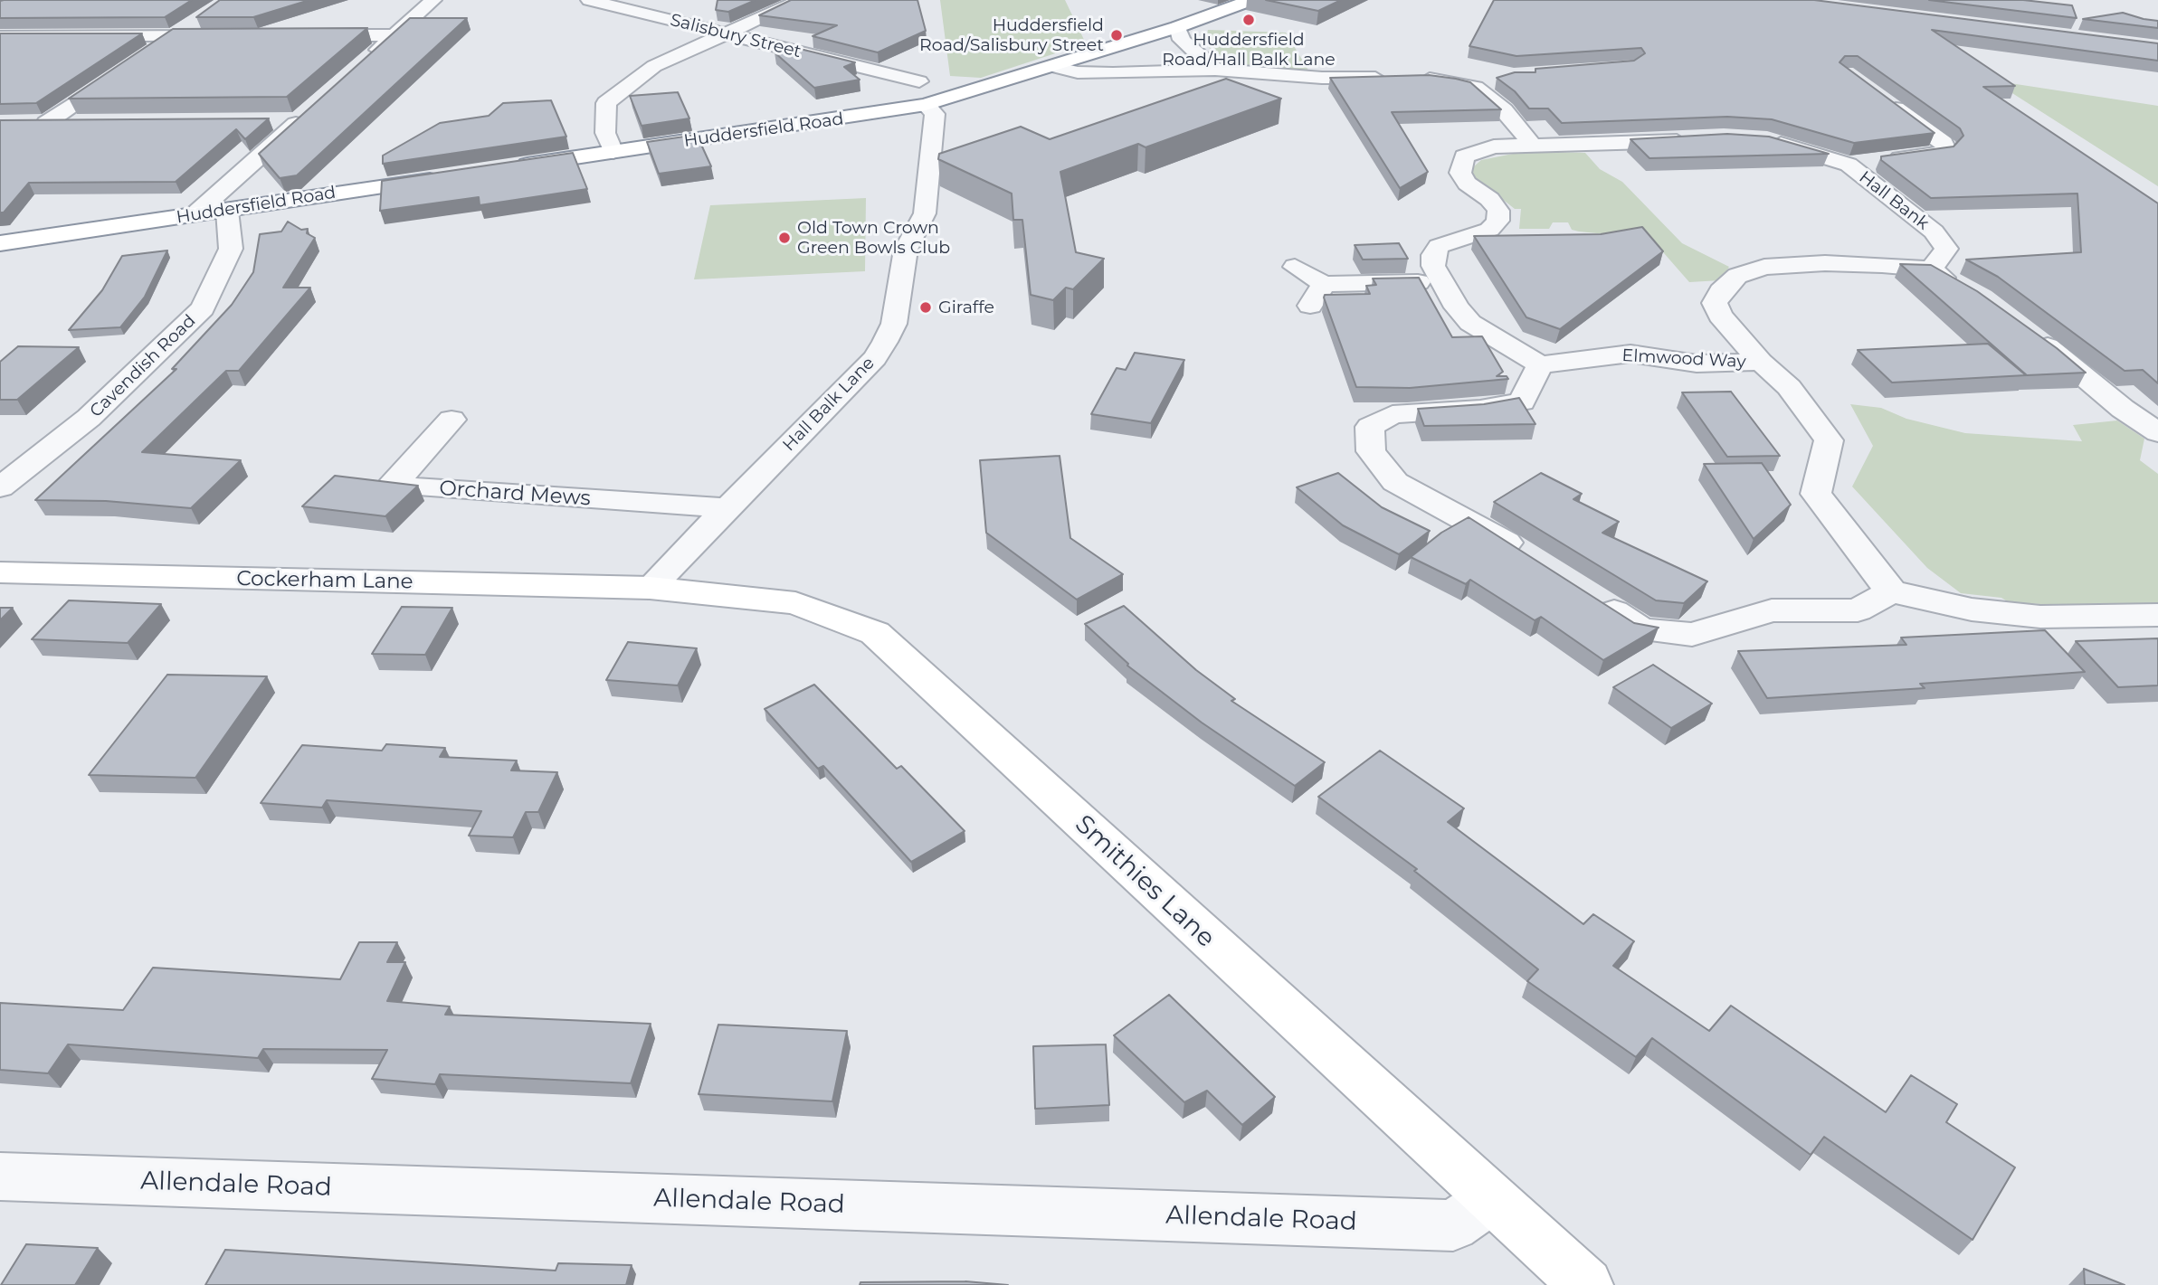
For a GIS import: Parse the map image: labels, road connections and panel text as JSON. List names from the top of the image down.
{
  "streets": {
    "main road": ["Huddersfield Road", "Cockerham Lane", "Smithies Lane"],
    "street": [
      "Salisbury Street",
      "Hall Bank",
      "Elmwood Way",
      "Cavendish Road",
      "Hall Balk Lane",
      "Orchard Mews",
      "Allendale Road"
    ]
  },
  "crossings": [
    ["Salisbury Street", "Huddersfield Road"],
    ["Salisbury Street", "Hall Balk Lane"],
    ["Huddersfield Road", "Cavendish Road"],
    ["Huddersfield Road", "Hall Balk Lane"],
    ["Hall Bank", "Elmwood Way"],
    ["Hall Balk Lane", "Orchard Mews"],
    ["Hall Balk Lane", "Cockerham Lane"],
    ["Hall Balk Lane", "Smithies Lane"],
    ["Cockerham Lane", "Smithies Lane"],
    ["Smithies Lane", "Allendale Road"]
  ],
  "places": [
    "Huddersfield Road/Hall Balk Lane",
    "Huddersfield Road/Salisbury Street",
    "Old Town Crown Green Bowls Club",
    "Giraffe"
  ]
}
